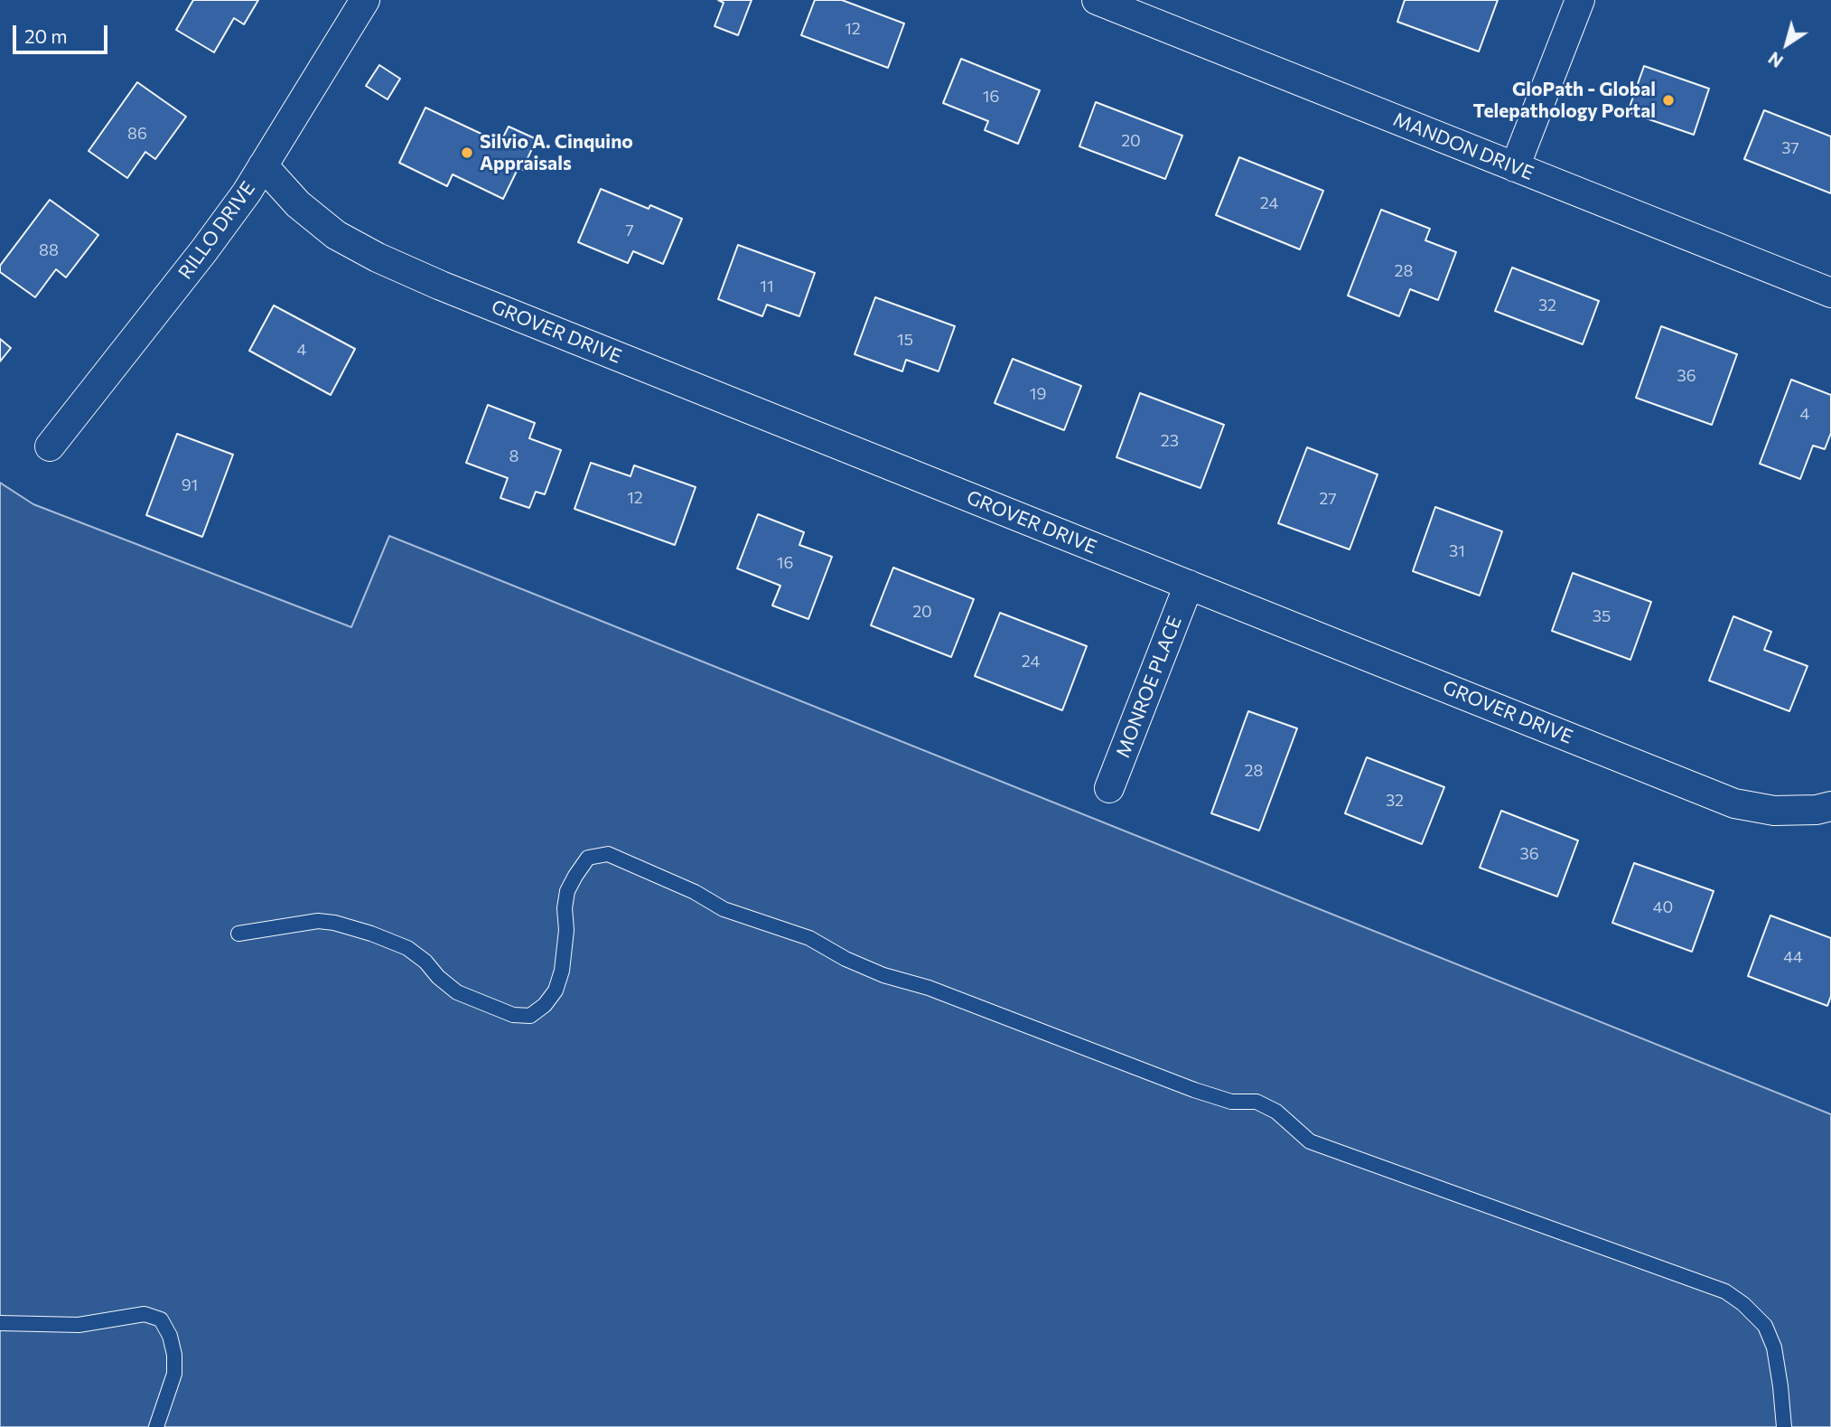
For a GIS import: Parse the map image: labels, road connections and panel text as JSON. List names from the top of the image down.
{
  "streets": {
    "street": [
      "MANDON DRIVE",
      "RILLO DRIVE",
      "GROVER DRIVE",
      "MONROE PLACE"
    ]
  },
  "crossings": [
    ["RILLO DRIVE", "GROVER DRIVE"],
    ["GROVER DRIVE", "MONROE PLACE"]
  ],
  "places": ["GloPath - Global Telepathology Portal", "Silvio A. Cinquino Appraisals"],
  "house_numbers": [
    "12",
    "16",
    "86",
    "20",
    "37",
    "24",
    "7",
    "88",
    "28",
    "11",
    "32",
    "15",
    "4",
    "36",
    "19",
    "4",
    "23",
    "8",
    "91",
    "12",
    "27",
    "31",
    "16",
    "20",
    "35",
    "24",
    "28",
    "32",
    "36",
    "40",
    "44"
  ],
  "scale_bar": "20 m",
  "north": "bottom left"
}
